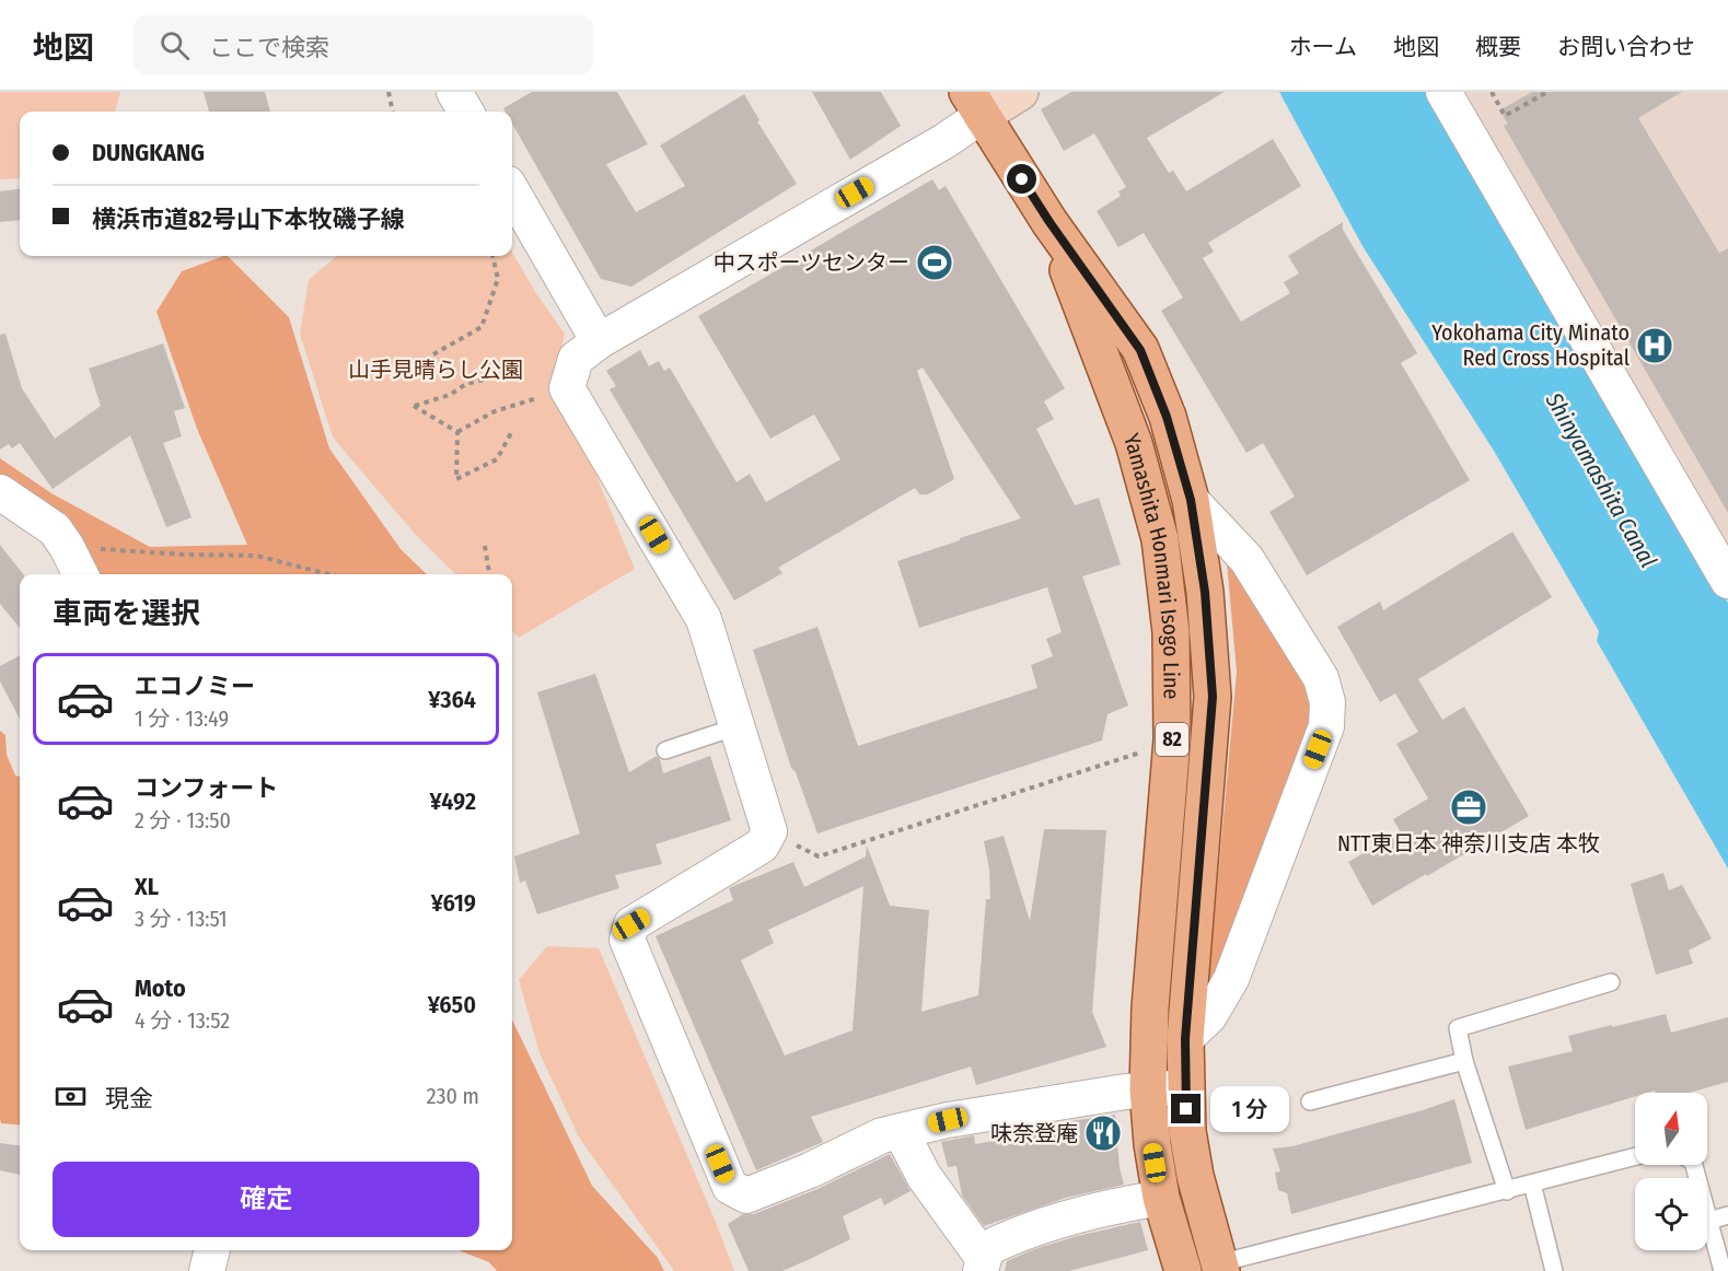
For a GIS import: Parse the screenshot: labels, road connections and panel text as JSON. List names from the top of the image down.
{
  "streets": {
    "main road": ["Yamashita Honmari Isogo Line", "82"]
  },
  "crossings": [
    ["Yamashita Honmari Isogo Line", "82"]
  ],
  "water": ["Shinyamashita Canal"],
  "parks": ["山手見晴らし公園"],
  "places": {
    "sports": ["中スポーツセンター"],
    "hospital": ["Yokohama City Minato Red Cross Hospital"],
    "office": ["NTT東日本 神奈川支店 本牧"],
    "restaurant": ["味奈登庵"]
  },
  "north": "top",
  "page": {
    "header": "地図",
    "search": "ここで検索",
    "nav": [
      "ホーム",
      "地図",
      "概要",
      "お問い合わせ"
    ],
    "banner": ["DUNGKANG", "横浜市道82号山下本牧磯子線"],
    "heading": "車両を選択",
    "list": [
      {
        "name": "エコノミー",
        "note": "1 分 · 13:49",
        "value": "¥364"
      },
      {
        "name": "コンフォート",
        "note": "2 分 · 13:50",
        "value": "¥492"
      },
      {
        "name": "XL",
        "note": "3 分 · 13:51",
        "value": "¥619"
      },
      {
        "name": "Moto",
        "note": "4 分 · 13:52",
        "value": "¥650"
      }
    ],
    "pay": ["現金", "230 m"],
    "bubble": "1 分",
    "buttons": "確定"
  }
}
